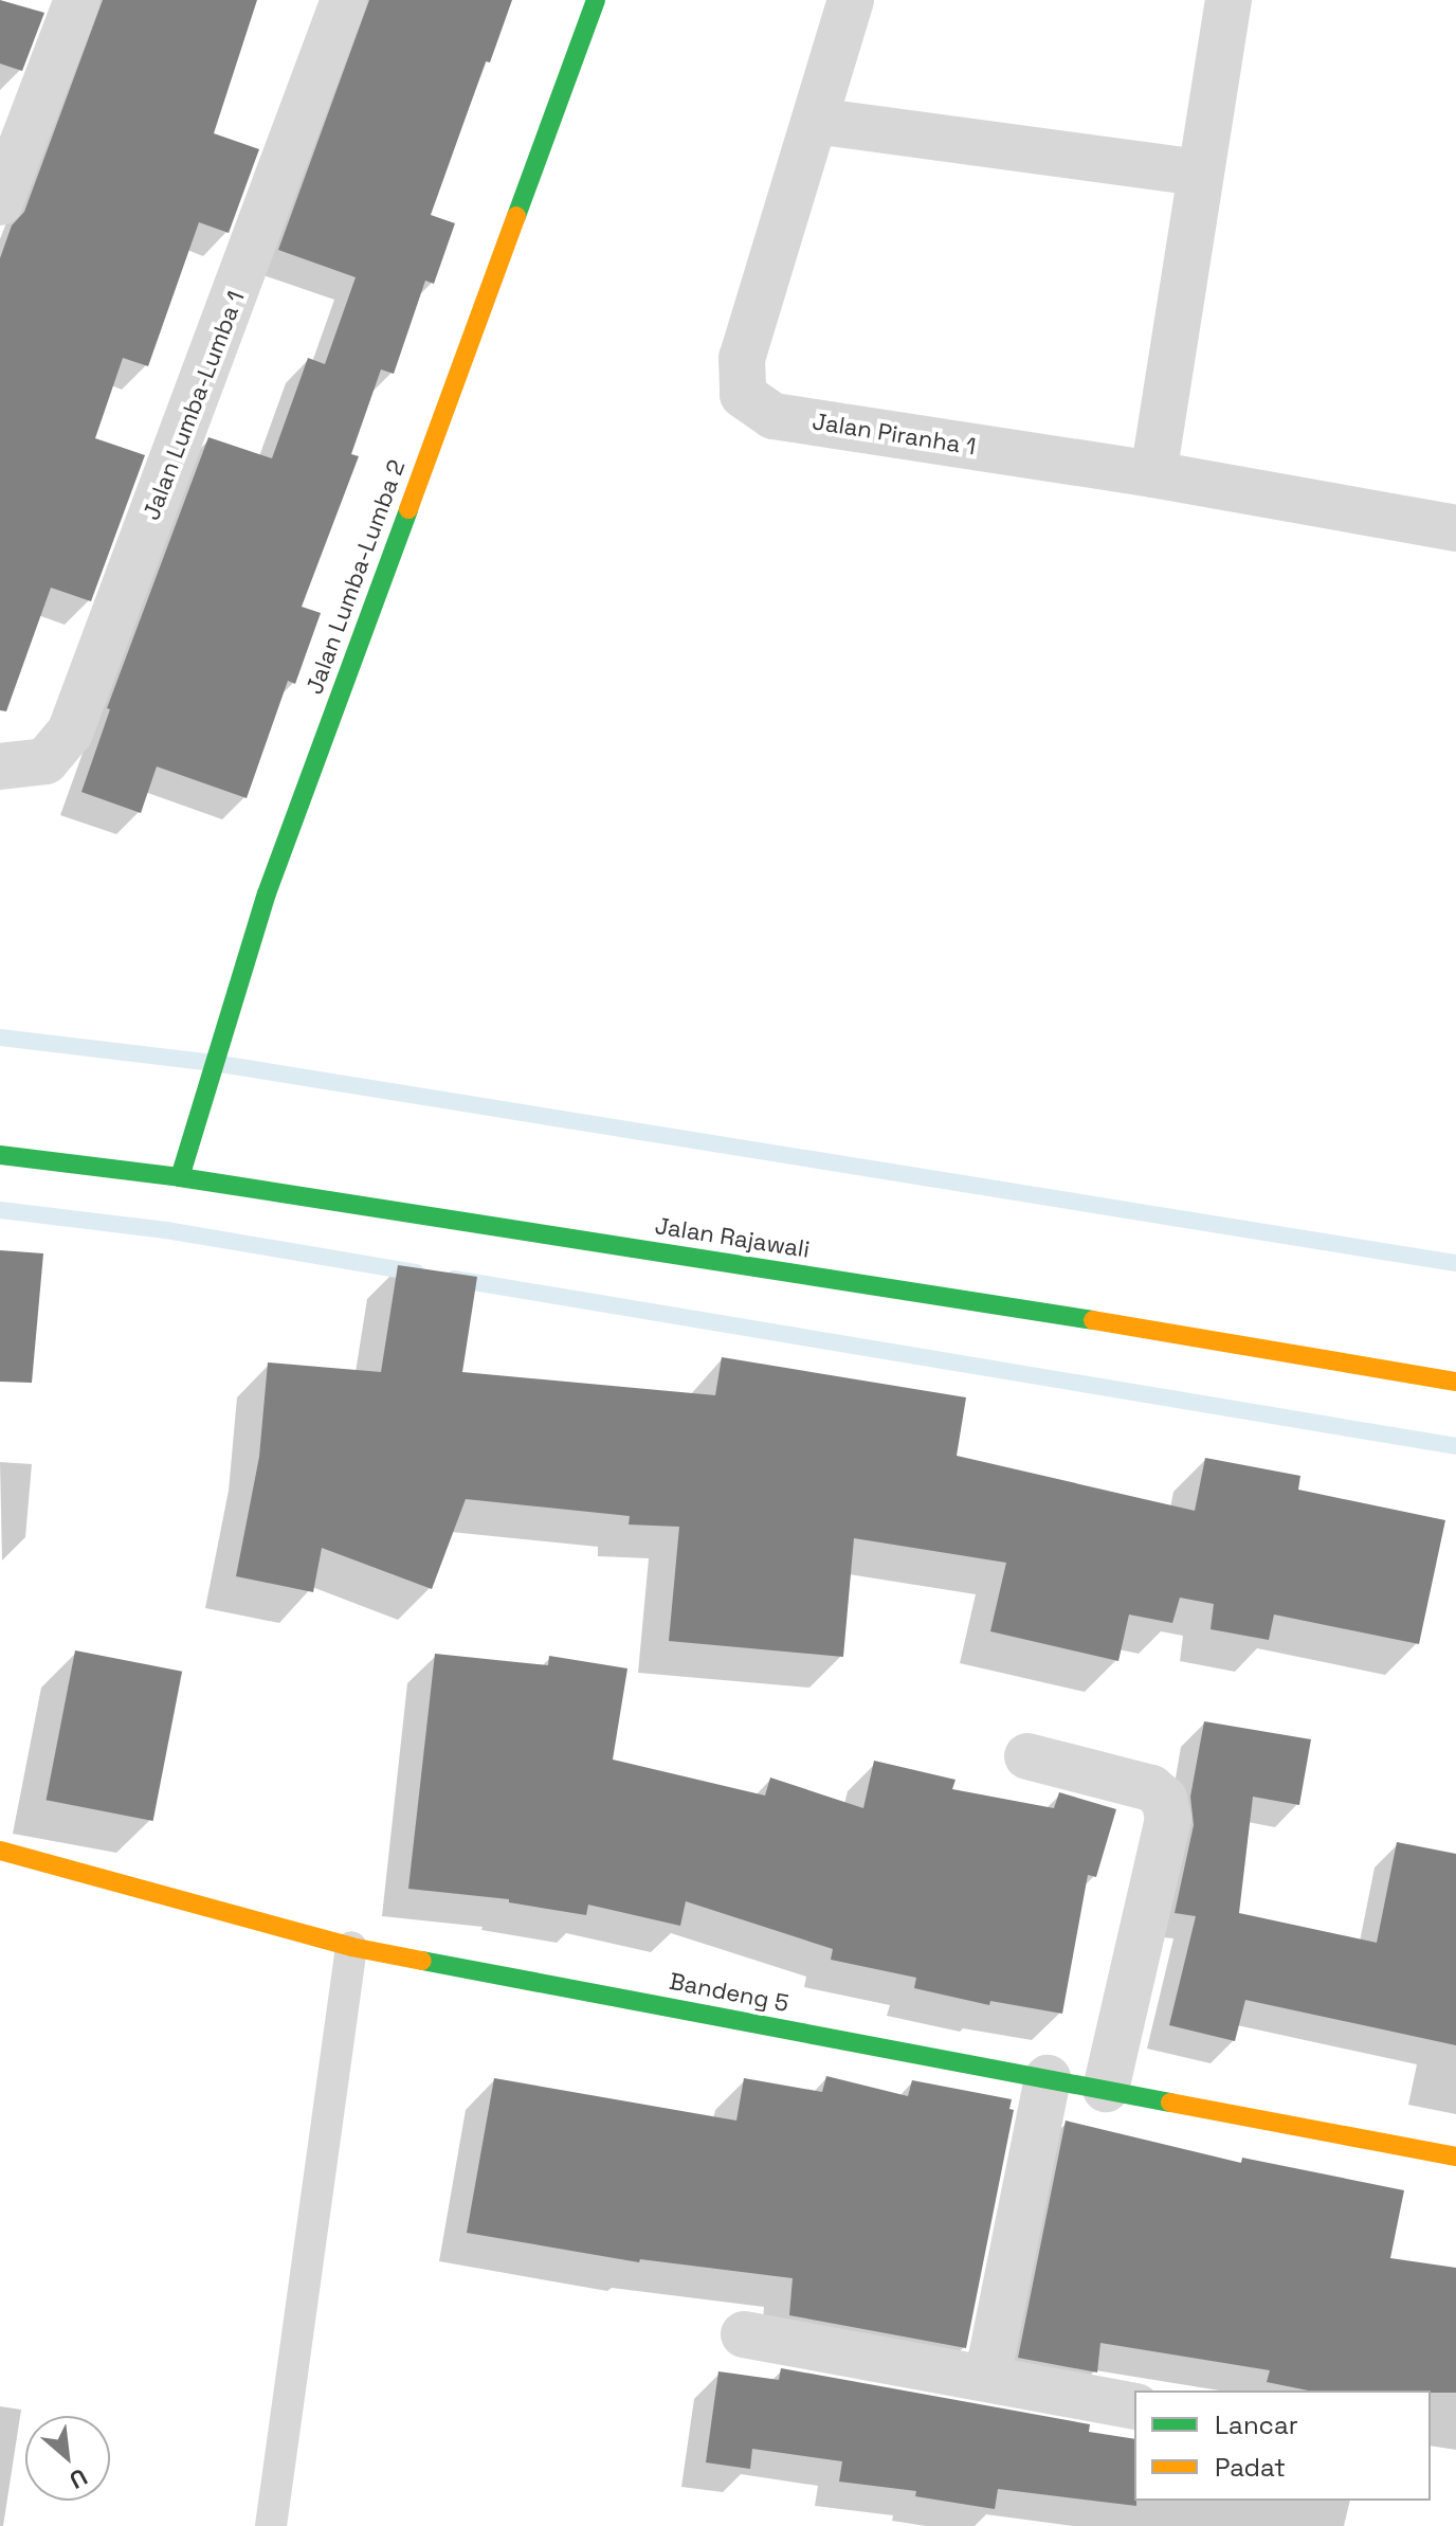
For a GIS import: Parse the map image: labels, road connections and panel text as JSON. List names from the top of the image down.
{
  "streets": {
    "street": [
      "Jalan Lumba-Lumba 1",
      "Jalan Piranha 1",
      "Jalan Lumba-Lumba 2",
      "Jalan Rajawali",
      "Bandeng 5"
    ]
  },
  "crossings": [
    ["Jalan Lumba-Lumba 2", "Jalan Rajawali"]
  ],
  "legend": ["Lancar", "Padat"],
  "north": "bottom right"
}
